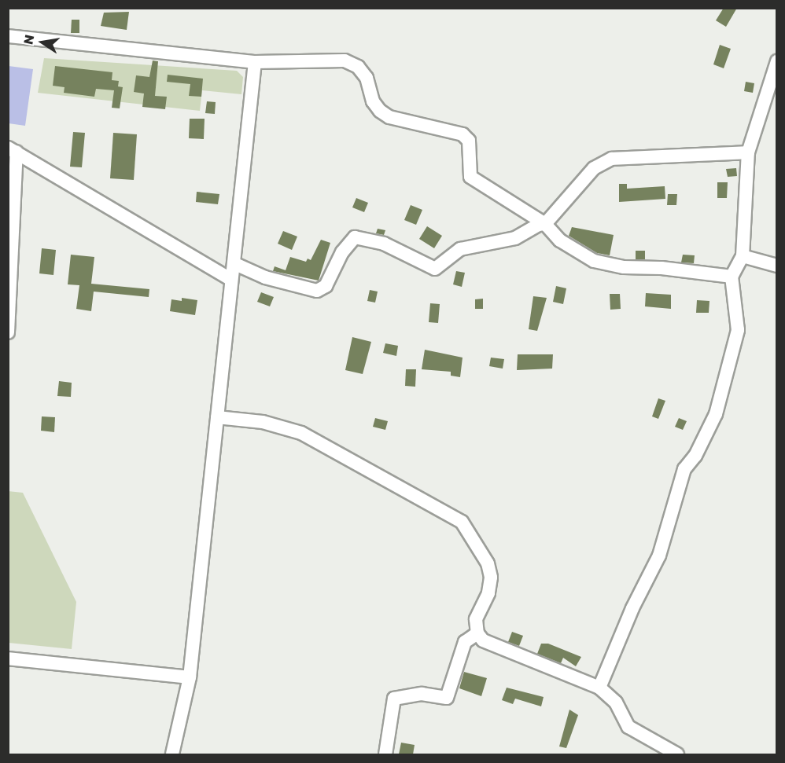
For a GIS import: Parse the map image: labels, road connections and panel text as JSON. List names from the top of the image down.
{
  "north": "left"
}
